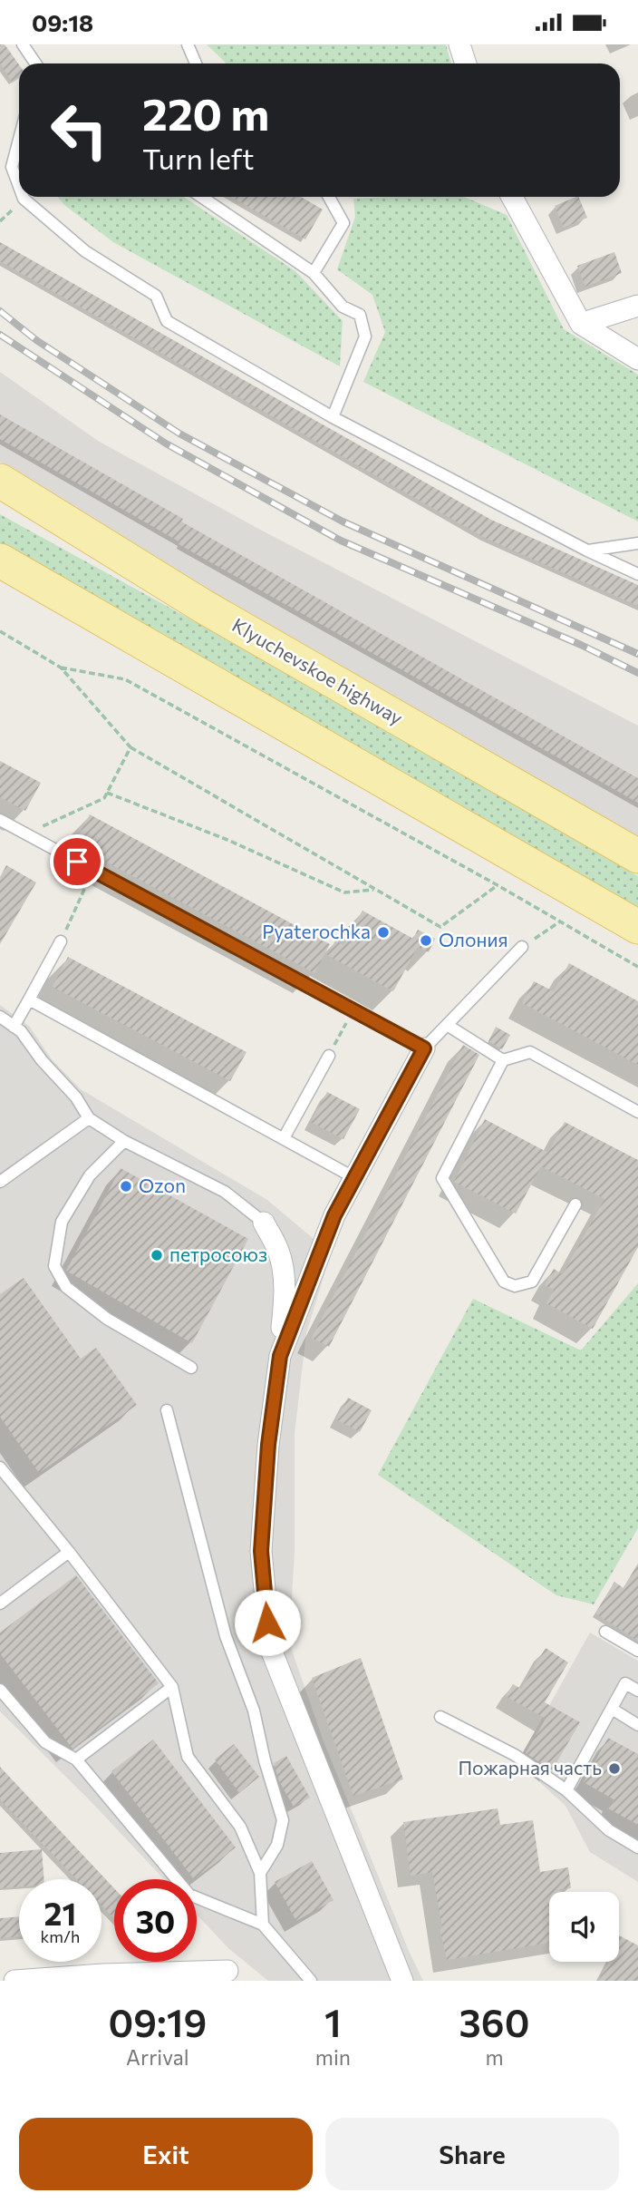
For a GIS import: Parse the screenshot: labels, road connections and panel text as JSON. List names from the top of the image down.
{
  "streets": {
    "main road": ["Klyuchevskoe highway"]
  },
  "places": [
    "Pyaterochka",
    "Олония",
    "Ozon",
    "петросоюз",
    "Пожарная часть"
  ],
  "page": {
    "status": "09:18",
    "turn": ["220 m", "Turn left"],
    "speed": "21 km/h",
    "limit": "30",
    "eta": [
      "09:19",
      "Arrival",
      "1",
      "min",
      "360",
      "m"
    ],
    "buttons": ["Exit", "Share"]
  }
}
